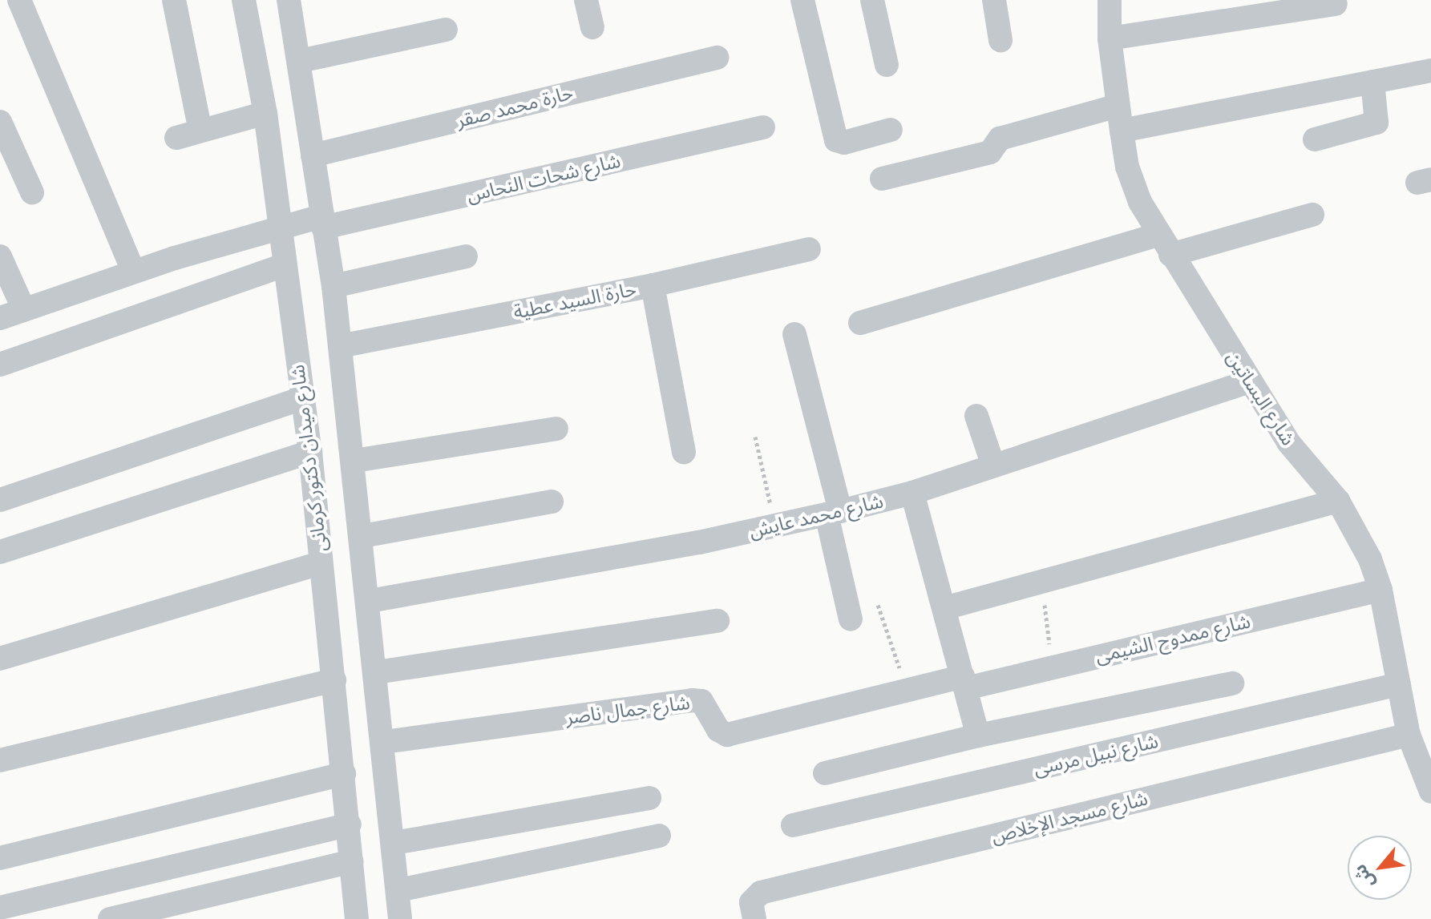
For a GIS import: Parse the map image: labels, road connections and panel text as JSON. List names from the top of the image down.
{
  "streets": {
    "street": [
      "حارة محمد صقر",
      "شارع شحات النحاس",
      "حارة السيد عطية",
      "شارع البساتين",
      "شارع ميدان دكتور كرمانى",
      "شارع محمد عايش",
      "شارع ممدوح الشيمى",
      "شارع جمال ناصر",
      "شارع نبيل مرسى",
      "شارع مسجد الإخلاص"
    ]
  },
  "crossings": [
    ["شارع شحات النحاس", "شارع ميدان دكتور كرمانى"],
    ["شارع البساتين", "شارع محمد عايش"],
    ["شارع البساتين", "شارع ممدوح الشيمى"],
    ["شارع البساتين", "شارع نبيل مرسى"],
    ["شارع البساتين", "شارع مسجد الإخلاص"],
    ["شارع ممدوح الشيمى", "شارع جمال ناصر"]
  ],
  "north": "bottom left"
}
